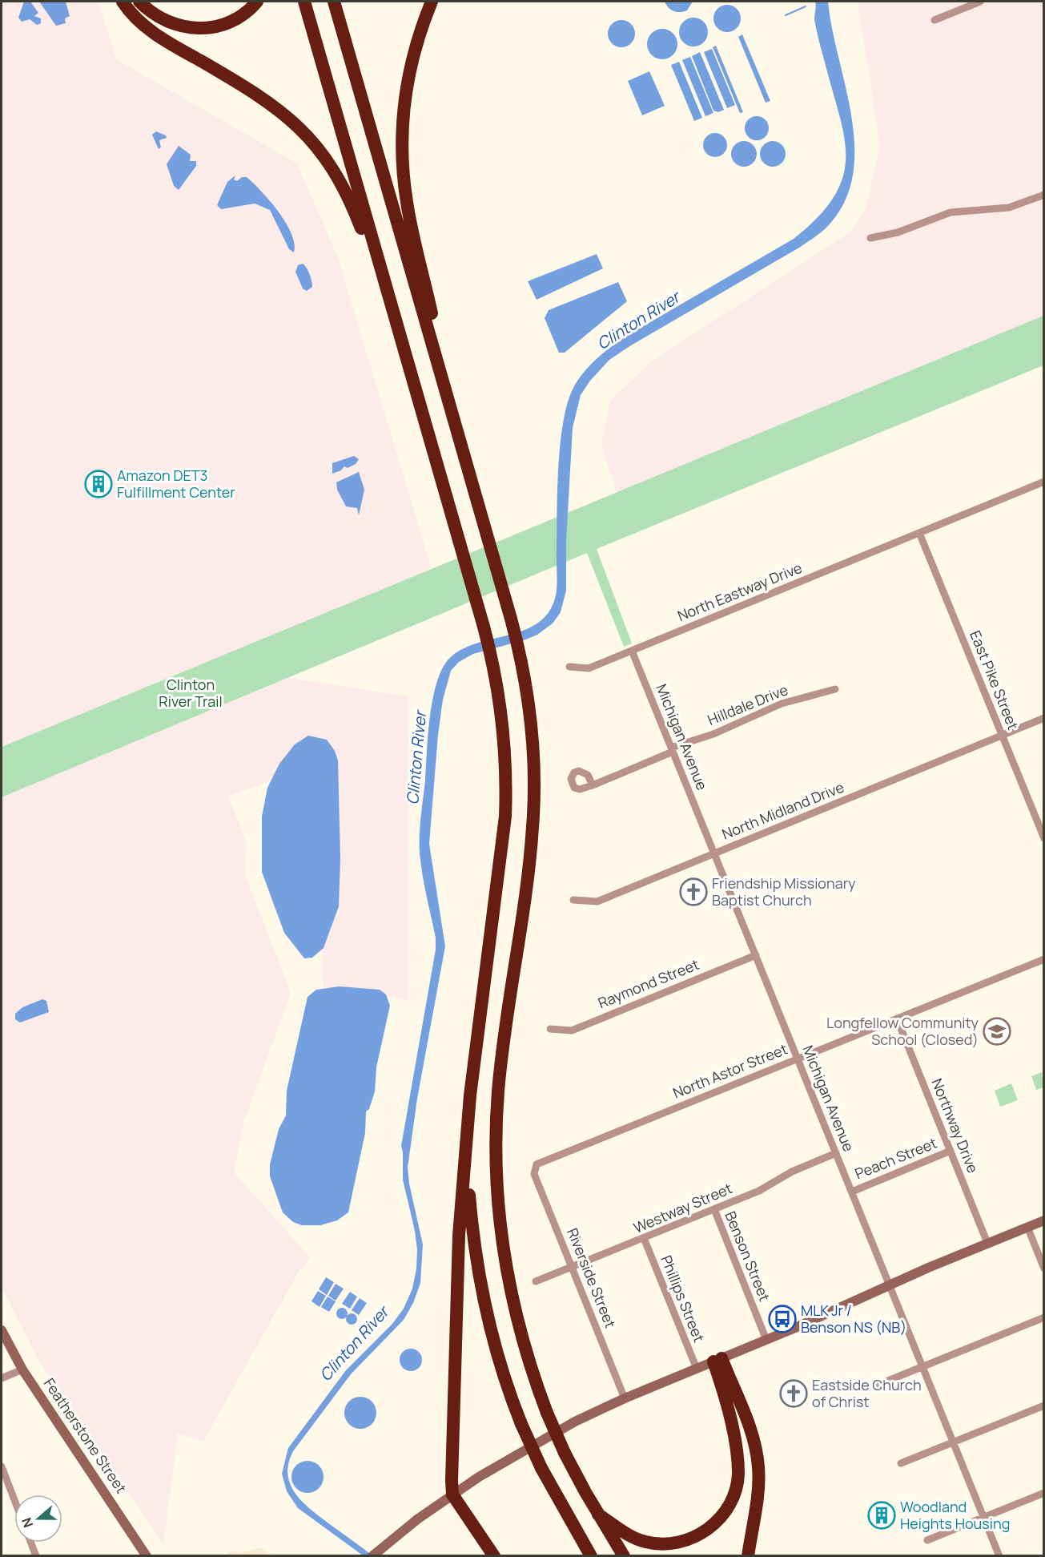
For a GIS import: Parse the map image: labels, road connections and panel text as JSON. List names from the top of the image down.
{
  "streets": {
    "main road": ["Featherstone Street"],
    "street": [
      "North Eastway Drive",
      "East Pike Street",
      "Hilldale Drive",
      "Michigan Avenue",
      "North Midland Drive",
      "Raymond Street",
      "North Astor Street",
      "Northway Drive",
      "Peach Street",
      "Westway Street",
      "Benson Street",
      "Riverside Street",
      "Phillips Street"
    ]
  },
  "crossings": [
    ["North Eastway Drive", "East Pike Street"],
    ["North Eastway Drive", "Michigan Avenue"],
    ["East Pike Street", "North Midland Drive"],
    ["Hilldale Drive", "Michigan Avenue"],
    ["Michigan Avenue", "North Midland Drive"],
    ["Michigan Avenue", "Raymond Street"],
    ["Michigan Avenue", "North Astor Street"],
    ["Michigan Avenue", "Peach Street"],
    ["Michigan Avenue", "Westway Street"],
    ["North Astor Street", "Northway Drive"],
    ["North Astor Street", "Riverside Street"],
    ["Northway Drive", "Peach Street"],
    ["Westway Street", "Benson Street"],
    ["Westway Street", "Riverside Street"],
    ["Westway Street", "Phillips Street"]
  ],
  "water": ["Clinton River"],
  "parks": ["Clinton River Trail"],
  "places": {
    "building": ["Amazon DET3 Fulfillment Center", "Woodland Heights Housing"],
    "church": ["Friendship Missionary Baptist Church", "Eastside Church of Christ"],
    "school or university": ["Longfellow Community School (Closed)"],
    "bus stop": ["MLK Jr / Benson NS (NB)"]
  },
  "north": "left"
}
